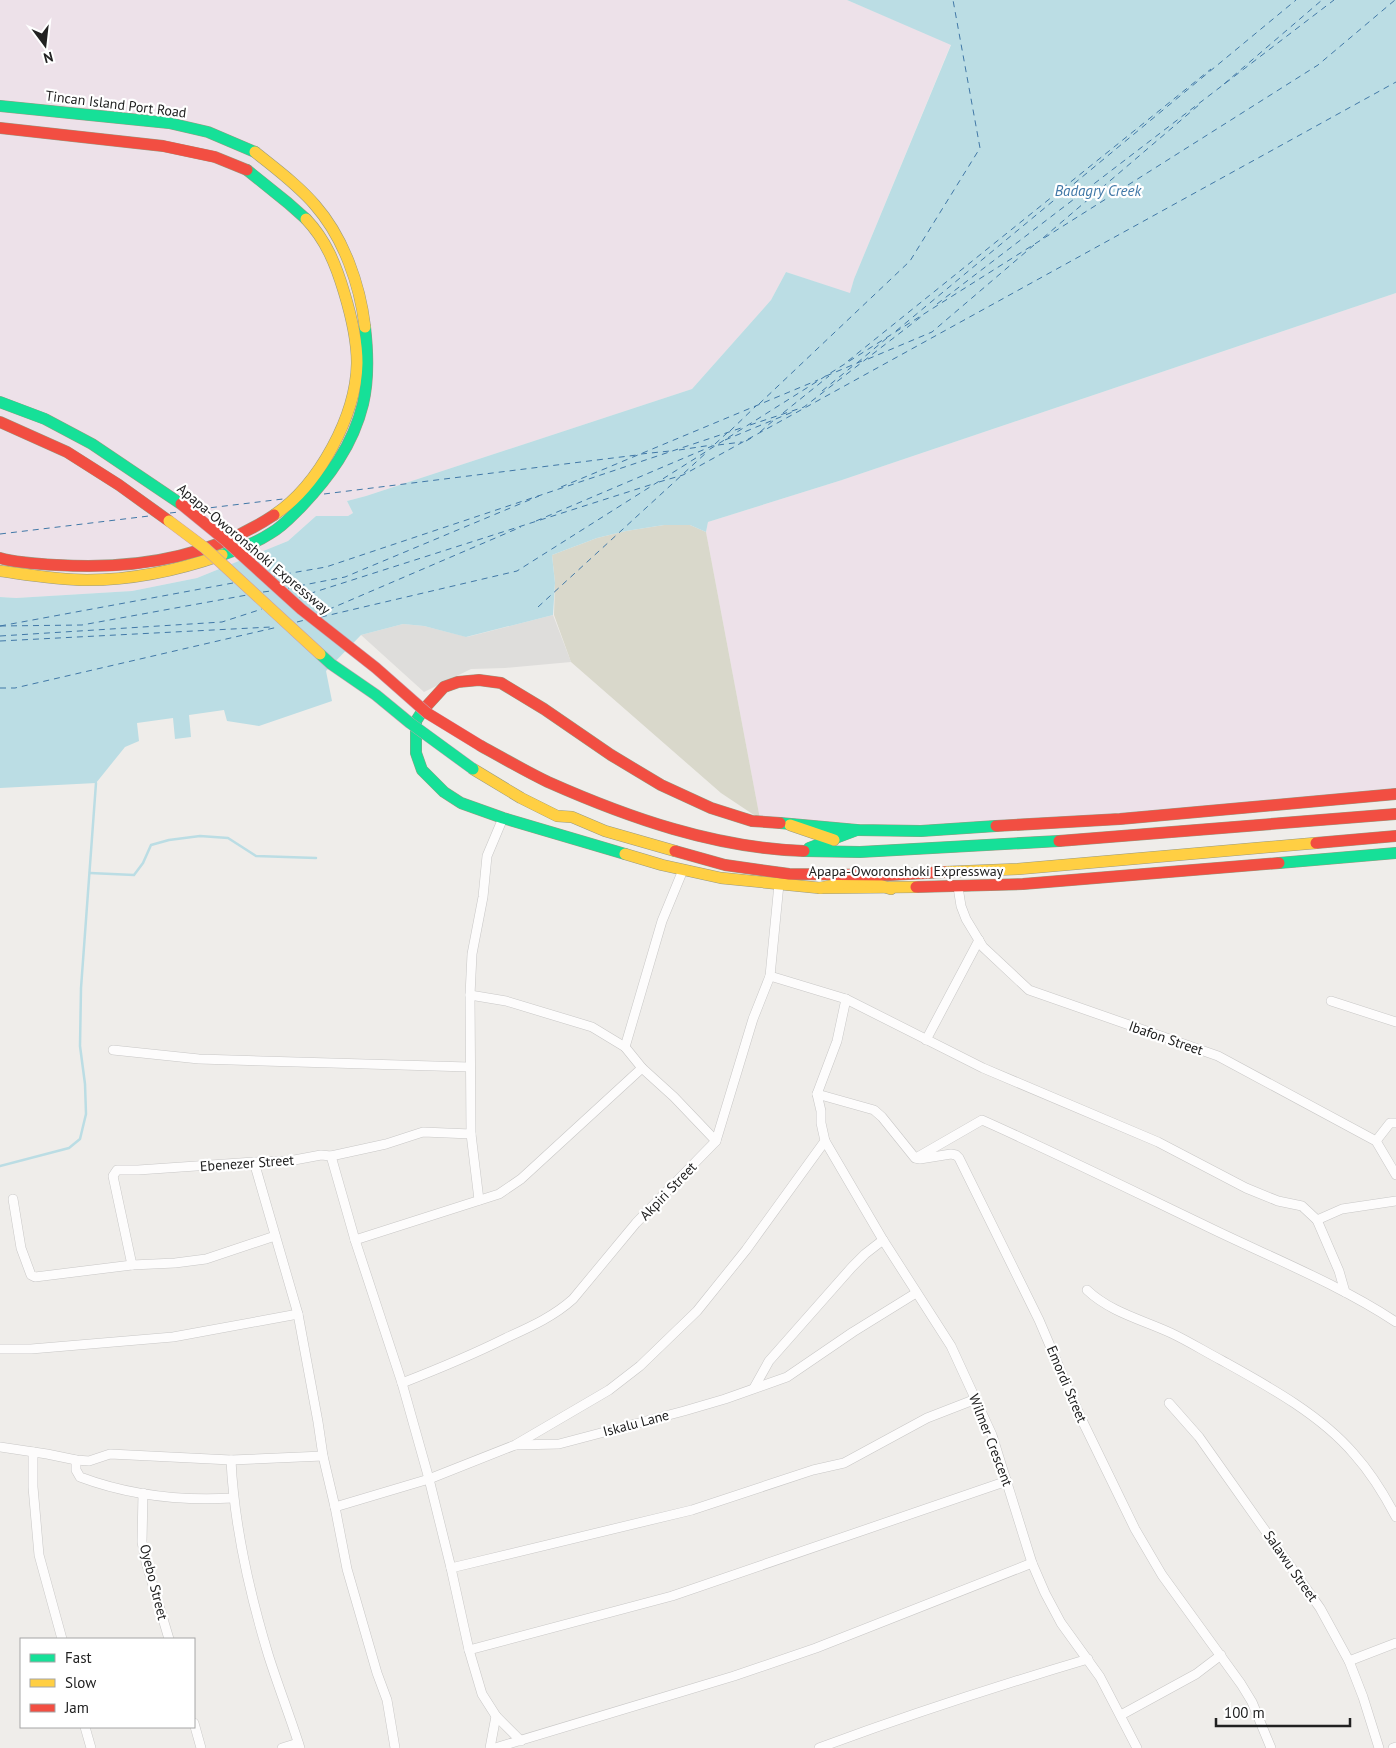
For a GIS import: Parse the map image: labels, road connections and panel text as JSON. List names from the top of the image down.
{
  "streets": {
    "main road": ["Tincan Island Port Road", "Apapa-Oworonshoki Expressway"],
    "street": [
      "Ibafon Street",
      "Ebenezer Street",
      "Akpiri Street",
      "Emordi Street",
      "Iskalu Lane",
      "Wilmer Crescent",
      "Salawu Street",
      "Oyebo Street"
    ]
  },
  "crossings": [
    ["Apapa-Oworonshoki Expressway", "Ibafon Street"],
    ["Apapa-Oworonshoki Expressway", "Akpiri Street"],
    ["Iskalu Lane", "Wilmer Crescent"]
  ],
  "water": ["Badagry Creek"],
  "legend": ["Fast", "Slow", "Jam"],
  "scale_bar": "100 m",
  "north": "bottom"
}
